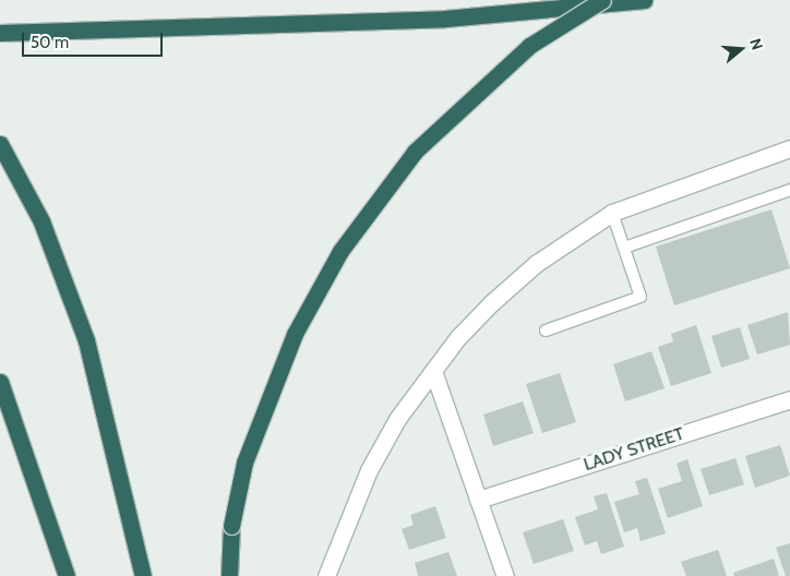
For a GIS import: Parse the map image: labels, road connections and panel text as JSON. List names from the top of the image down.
{
  "streets": {
    "main road": ["LADY STREET"]
  },
  "scale_bar": "50 m",
  "north": "right"
}
